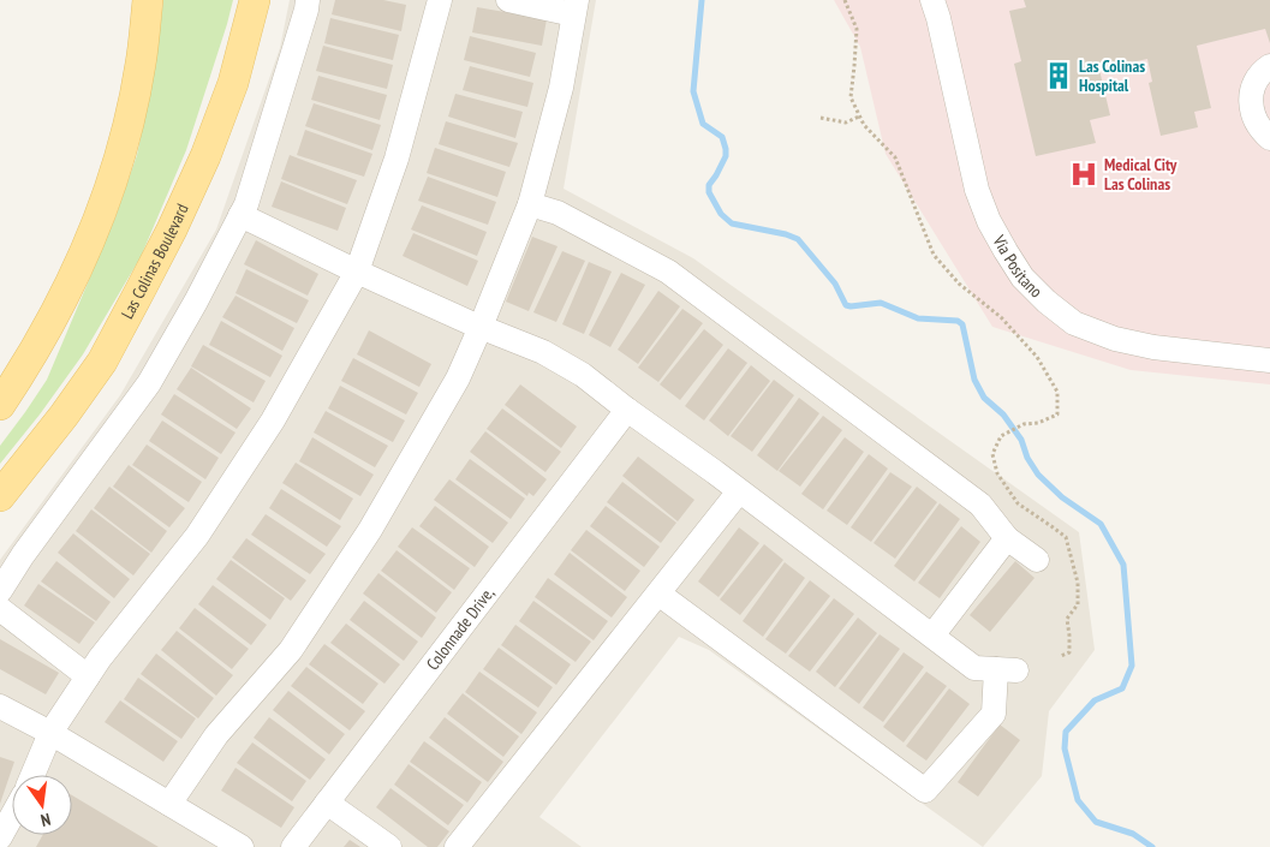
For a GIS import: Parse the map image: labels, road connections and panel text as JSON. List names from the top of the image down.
{
  "streets": {
    "main road": ["Las Colinas Boulevard"],
    "street": ["Via Positano", "Colonnade Drive,"]
  },
  "places": {
    "building": ["Las Colinas Hospital"],
    "hospital": ["Medical City Las Colinas"]
  },
  "north": "bottom"
}
